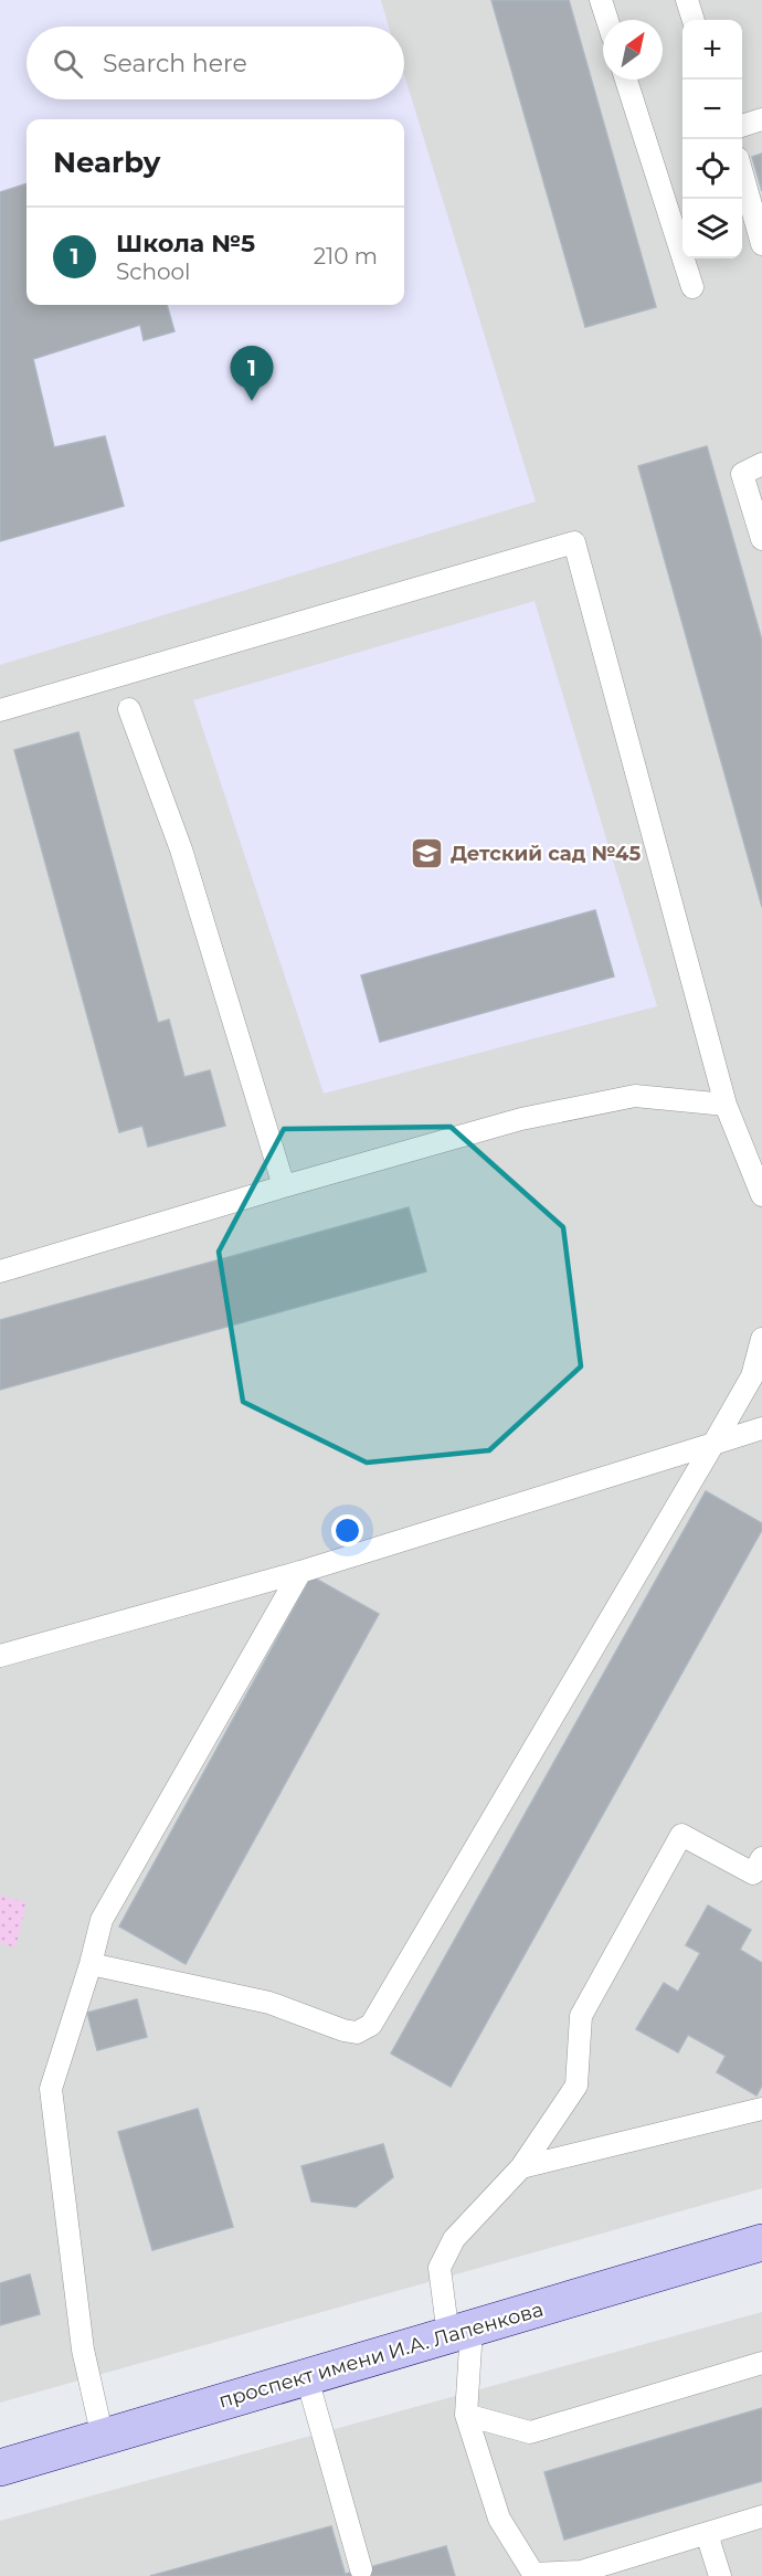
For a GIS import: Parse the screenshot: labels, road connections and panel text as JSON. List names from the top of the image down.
{
  "streets": {
    "main road": ["проспект имени И.А. Лапенкова"]
  },
  "places": {
    "school or university": ["Детский сад №45"]
  },
  "north": "top right",
  "page": {
    "map_buttons": ["+", "−"],
    "search": "Search here",
    "heading": "Nearby",
    "list": [
      {
        "mark": "1",
        "name": "Школа №5",
        "note": "School",
        "value": "210 m"
      }
    ],
    "pins": "1"
  }
}
